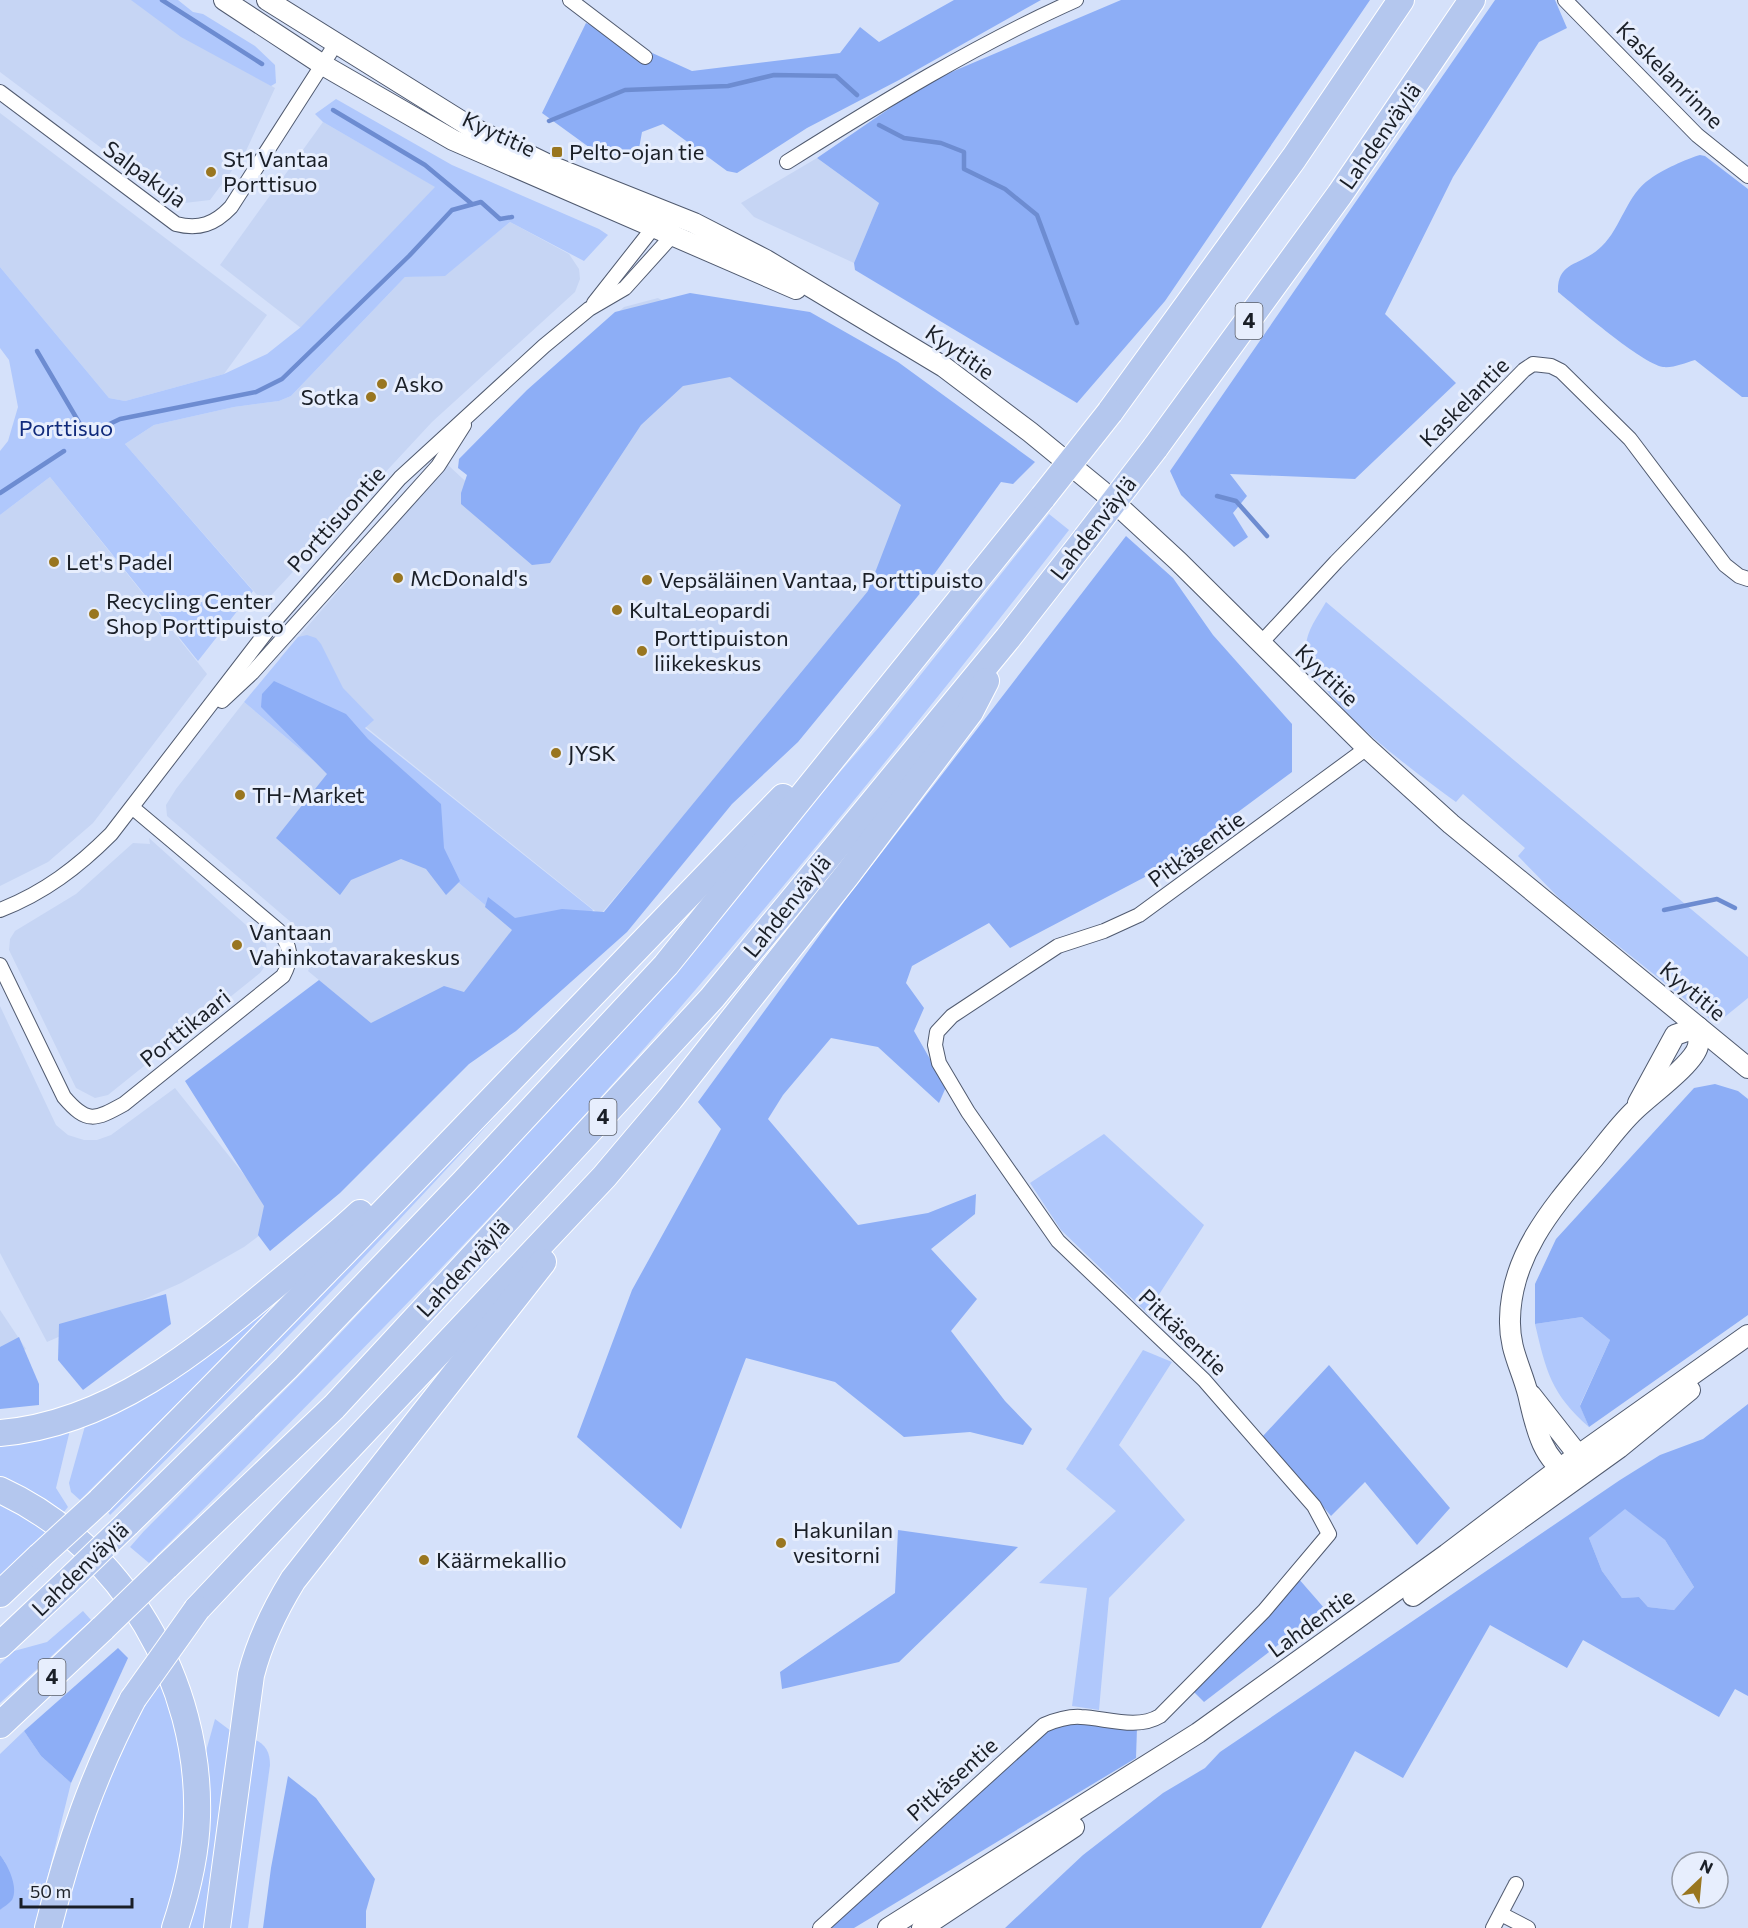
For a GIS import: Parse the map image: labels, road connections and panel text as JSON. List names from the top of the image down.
{
  "streets": {
    "highway": ["Lahdenväylä", "4"],
    "main road": ["Kyytitie", "Lahdentie"],
    "street": [
      "Kaskelanrinne",
      "Salpakuja",
      "Kaskelantie",
      "Porttisuontie",
      "Pitkäsentie",
      "Porttikaari"
    ]
  },
  "crossings": [
    ["Kyytitie", "Salpakuja"],
    ["Kyytitie", "Kaskelantie"],
    ["Kyytitie", "Porttisuontie"],
    ["Kyytitie", "Pitkäsentie"],
    ["Porttisuontie", "Porttikaari"]
  ],
  "parks": ["Porttisuo"],
  "places": {
    "transit": ["Pelto-ojan tie"],
    "other": [
      "St1 Vantaa Porttisuo",
      "Asko",
      "Sotka",
      "Let's Padel",
      "McDonald's",
      "Vepsäläinen Vantaa, Porttipuisto",
      "KultaLeopardi",
      "Recycling Center Shop Porttipuisto",
      "Porttipuiston liikekeskus",
      "JYSK",
      "TH-Market",
      "Vantaan Vahinkotavarakeskus",
      "Hakunilan vesitorni",
      "Käärmekallio"
    ]
  },
  "scale_bar": "50 m",
  "north": "top right"
}
